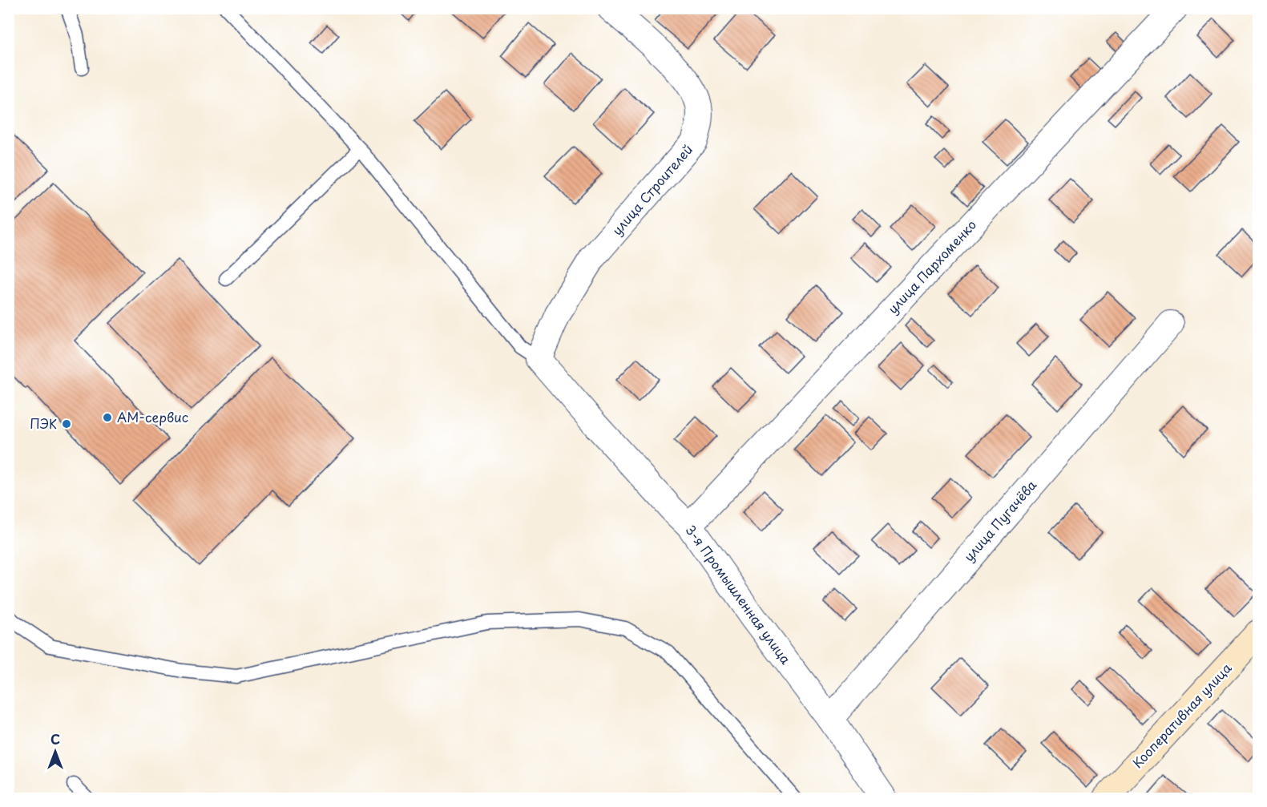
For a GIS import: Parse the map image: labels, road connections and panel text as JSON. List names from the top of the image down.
{
  "streets": {
    "street": [
      "улица Строителей",
      "улица Пархоменко",
      "улица Пугачёва",
      "3-я Промышленная улица",
      "Кооперативная улица"
    ]
  },
  "crossings": [
    ["улица Строителей", "3-я Промышленная улица"],
    ["улица Пархоменко", "3-я Промышленная улица"],
    ["улица Пугачёва", "3-я Промышленная улица"]
  ],
  "places": ["АМ-сервис", "ПЭК"],
  "north": "top"
}
